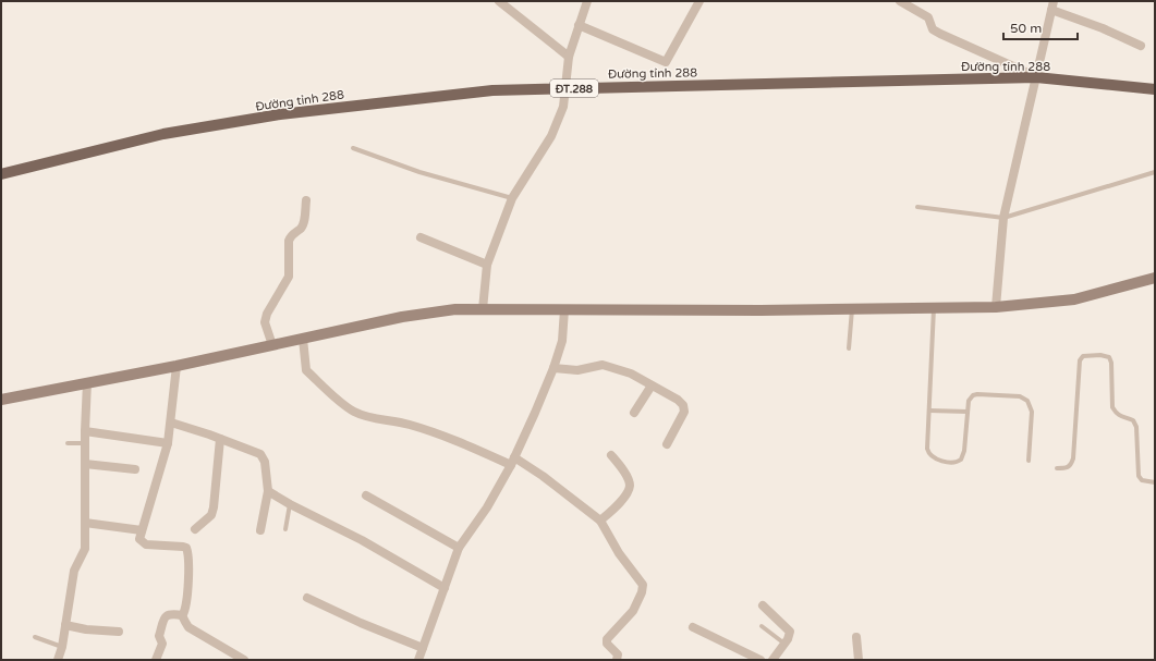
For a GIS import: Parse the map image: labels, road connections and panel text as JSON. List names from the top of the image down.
{
  "streets": {
    "main road": ["Đường tỉnh 288", "ĐT.288"]
  },
  "scale_bar": "50 m"
}
